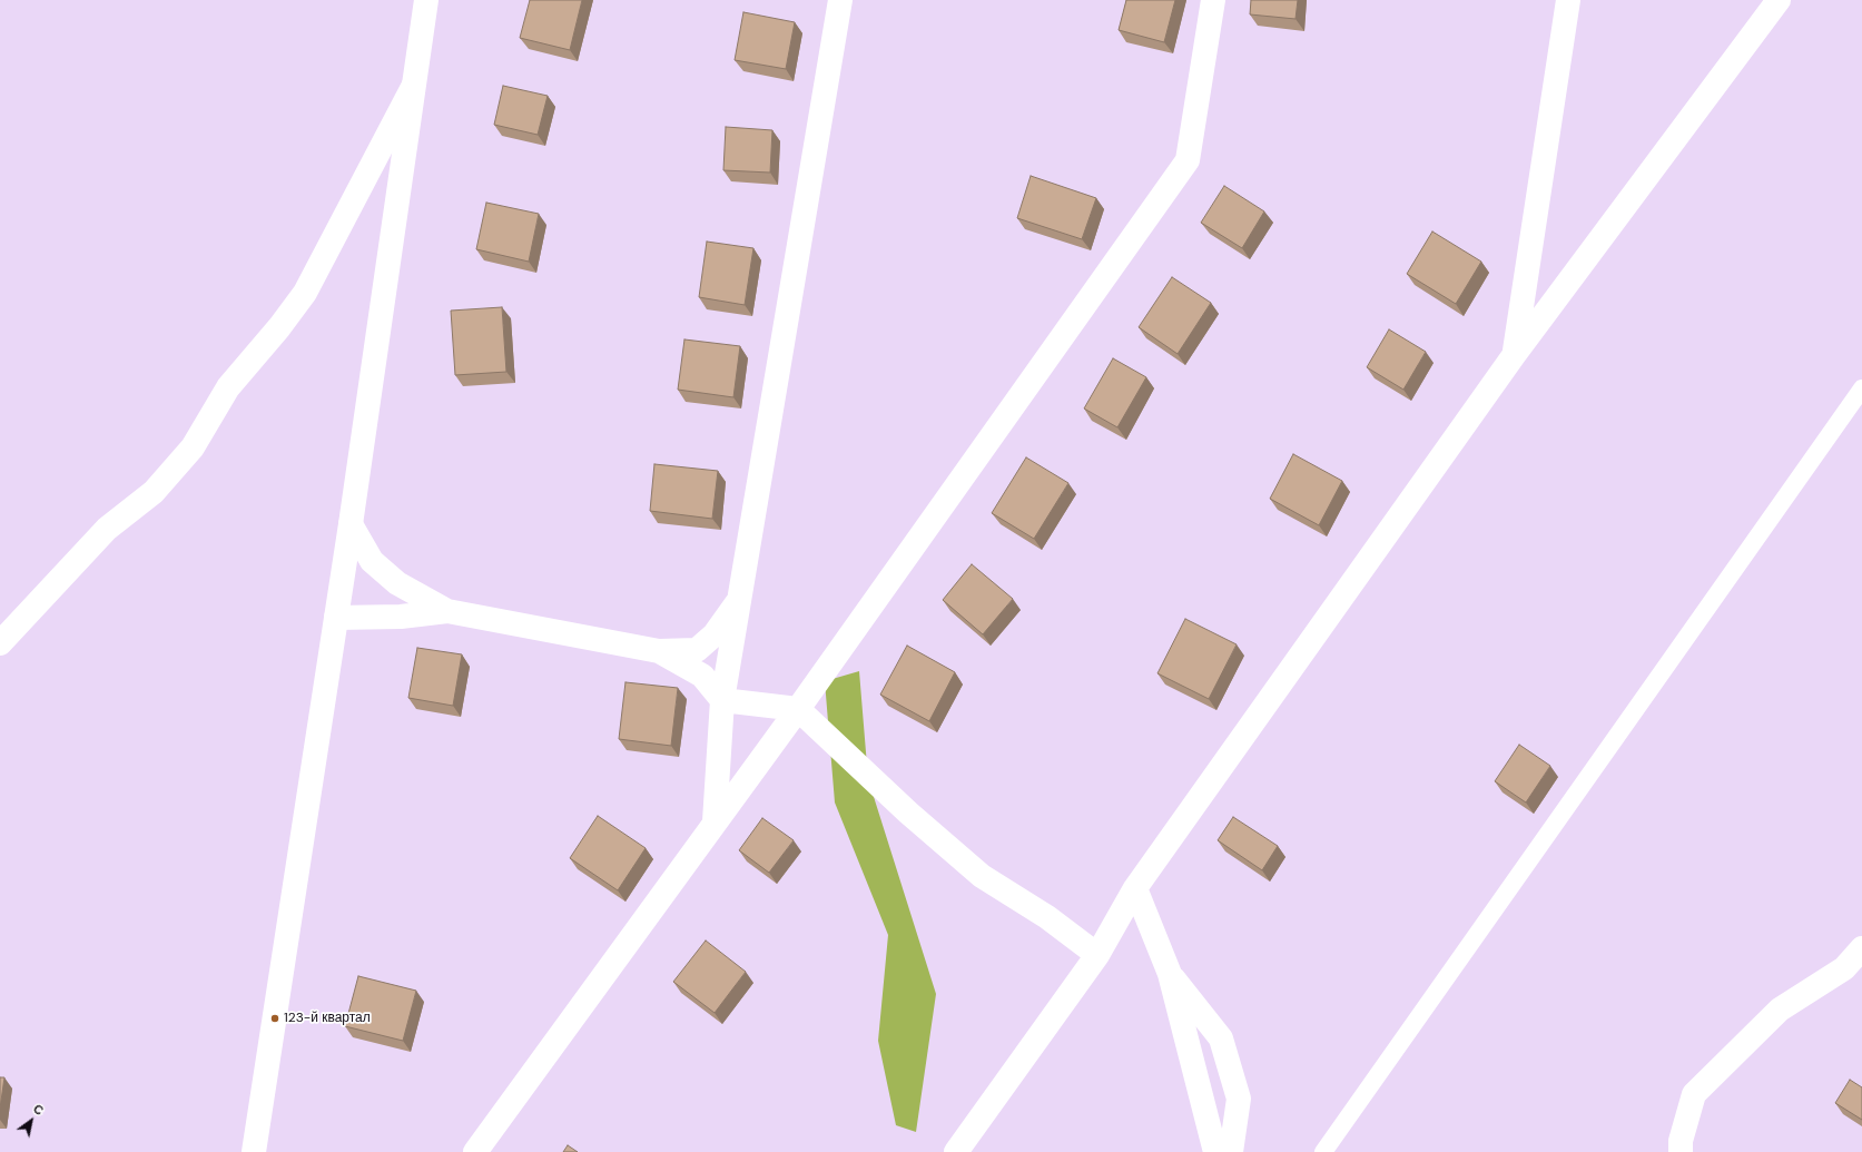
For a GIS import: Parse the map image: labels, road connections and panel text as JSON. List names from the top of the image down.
{
  "places": ["123-й квартал"],
  "north": "top right"
}
